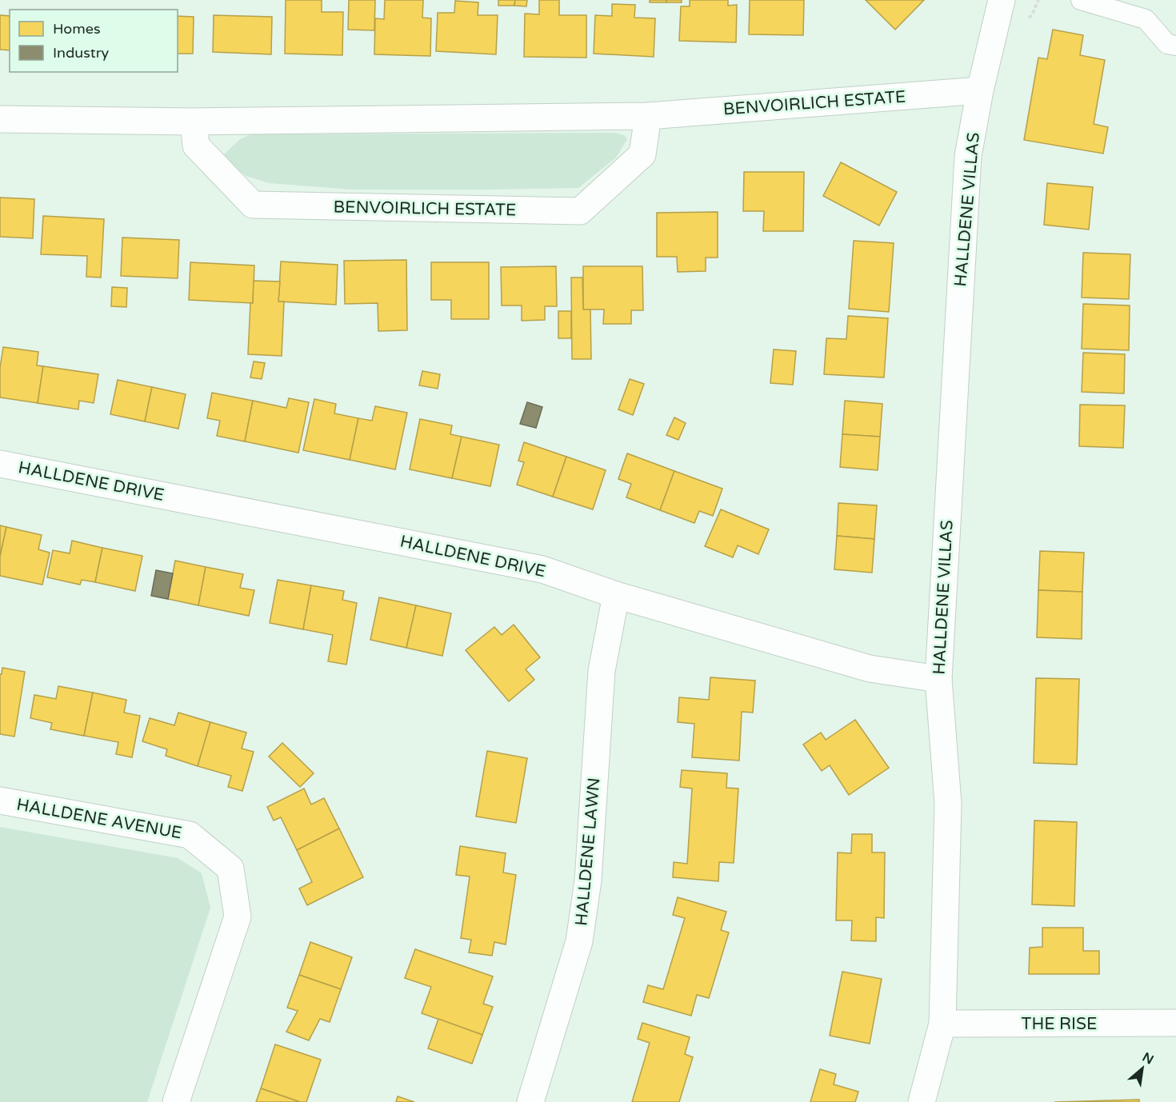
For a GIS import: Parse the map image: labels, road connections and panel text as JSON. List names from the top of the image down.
{
  "streets": {
    "street": [
      "BENVOIRLICH ESTATE",
      "HALLDENE VILLAS",
      "HALLDENE DRIVE",
      "HALLDENE AVENUE",
      "HALLDENE LAWN",
      "THE RISE"
    ]
  },
  "crossings": [
    ["BENVOIRLICH ESTATE", "HALLDENE VILLAS"],
    ["HALLDENE VILLAS", "HALLDENE DRIVE"],
    ["HALLDENE VILLAS", "THE RISE"],
    ["HALLDENE DRIVE", "HALLDENE LAWN"]
  ],
  "legend": ["Homes", "Industry"],
  "north": "top right"
}
